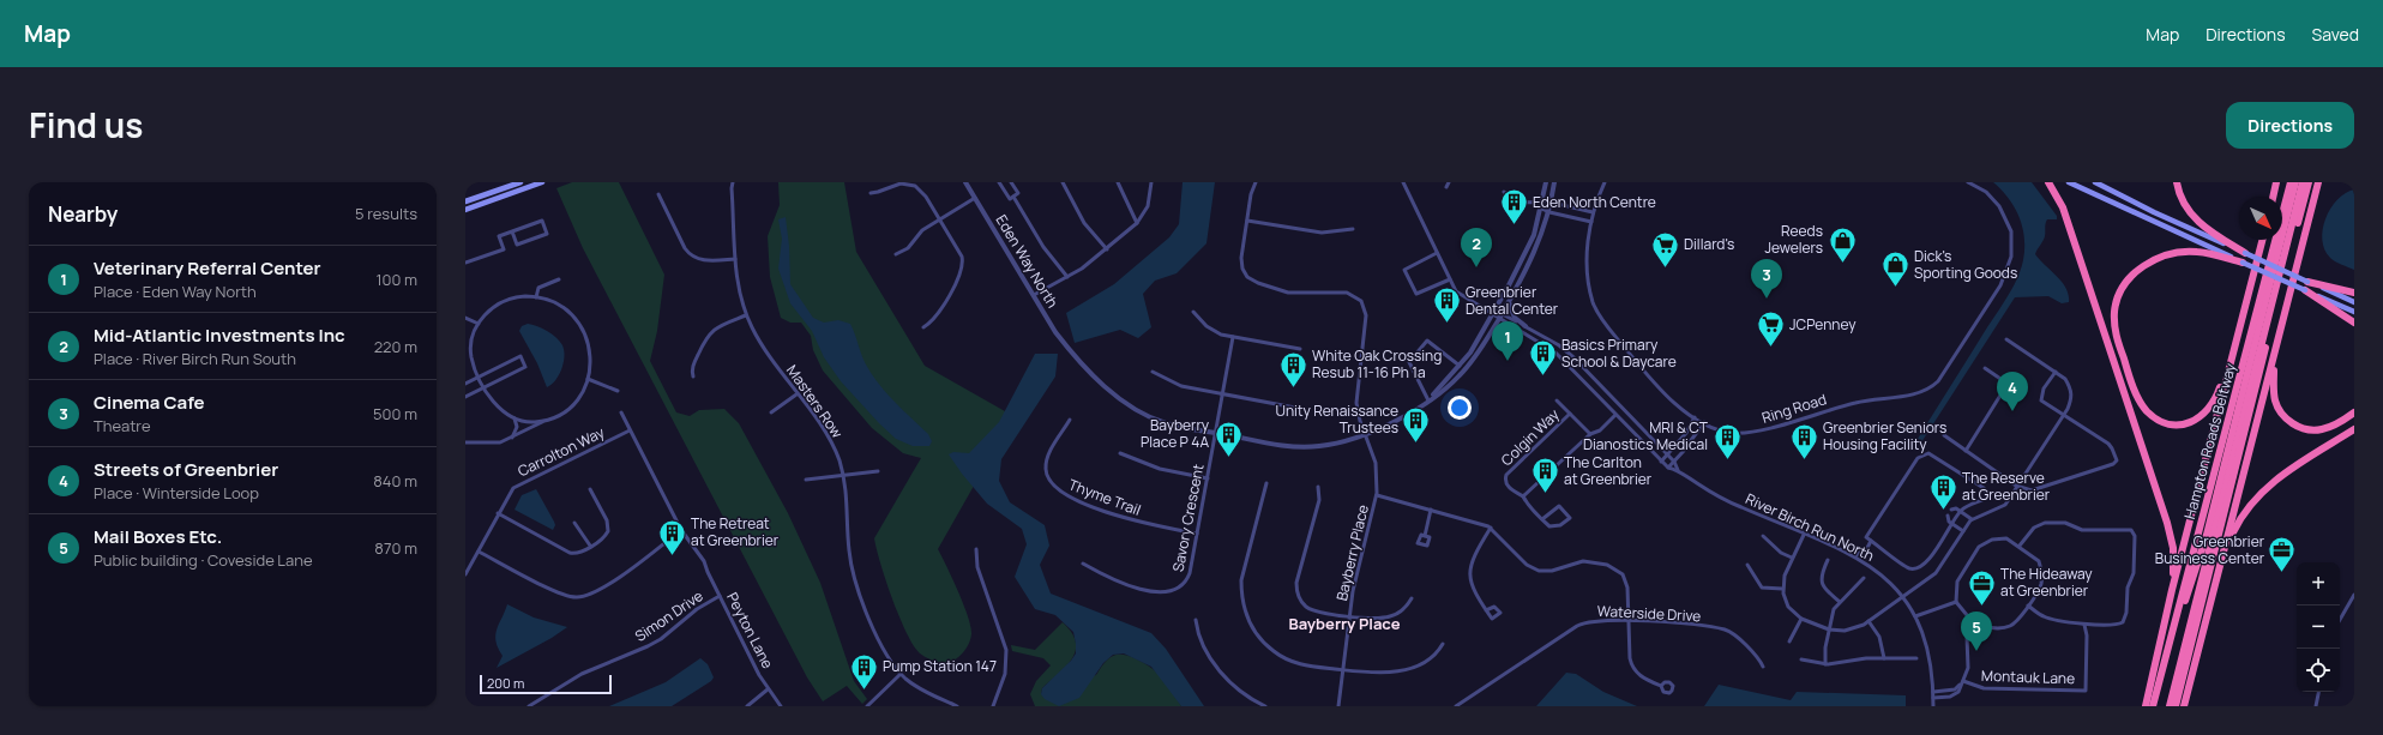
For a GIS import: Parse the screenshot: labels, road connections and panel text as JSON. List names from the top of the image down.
{
  "streets": {
    "highway": ["Hampton Roads Beltway"],
    "street": [
      "Eden Way North",
      "Masters Row",
      "Ring Road",
      "Colgin Way",
      "Carrolton Way",
      "Thyme Trail",
      "Savory Crescent",
      "River Birch Run North",
      "Bayberry Place",
      "Waterside Drive",
      "Simon Drive",
      "Peyton Lane",
      "Montauk Lane"
    ]
  },
  "crossings": [
    ["Eden Way North", "Savory Crescent"],
    ["Carrolton Way", "Peyton Lane"],
    ["Thyme Trail", "Savory Crescent"],
    ["Simon Drive", "Peyton Lane"]
  ],
  "districts": ["Bayberry Place"],
  "places": {
    "building": [
      "Eden North Centre",
      "Greenbrier Dental Center",
      "Basics Primary School & Daycare",
      "White Oak Crossing Resub 11-16 Ph 1a",
      "Unity Renaissance Trustees",
      "Bayberry Place P 4A",
      "MRI & CT Dianostics Medical",
      "Greenbrier Seniors Housing Facility",
      "The Carlton at Greenbrier",
      "The Reserve at Greenbrier",
      "The Retreat at Greenbrier",
      "Pump Station 147"
    ],
    "shop": ["Reeds Jewelers", "Dick's Sporting Goods"],
    "supermarket": ["Dillard's", "JCPenney"],
    "office": ["Greenbrier Business Center", "The Hideaway at Greenbrier"]
  },
  "scale_bar": "200 m",
  "north": "bottom right",
  "page": {
    "header": "Map",
    "nav": ["Map", "Directions", "Saved"],
    "title": "Find us",
    "buttons": "Directions",
    "heading": ["Nearby", "5 results"],
    "pins": [
      "2",
      "3",
      "1",
      "4",
      "5"
    ],
    "list": [
      {
        "mark": "1",
        "name": "Veterinary Referral Center",
        "note": "Place · Eden Way North",
        "value": "100 m"
      },
      {
        "mark": "2",
        "name": "Mid-Atlantic Investments Inc",
        "note": "Place · River Birch Run South",
        "value": "220 m"
      },
      {
        "mark": "3",
        "name": "Cinema Cafe",
        "note": "Theatre",
        "value": "500 m"
      },
      {
        "mark": "4",
        "name": "Streets of Greenbrier",
        "note": "Place · Winterside Loop",
        "value": "840 m"
      },
      {
        "mark": "5",
        "name": "Mail Boxes Etc.",
        "note": "Public building · Coveside Lane",
        "value": "870 m"
      }
    ],
    "map_buttons": ["+", "−"],
    "scale": "200 m"
  }
}
